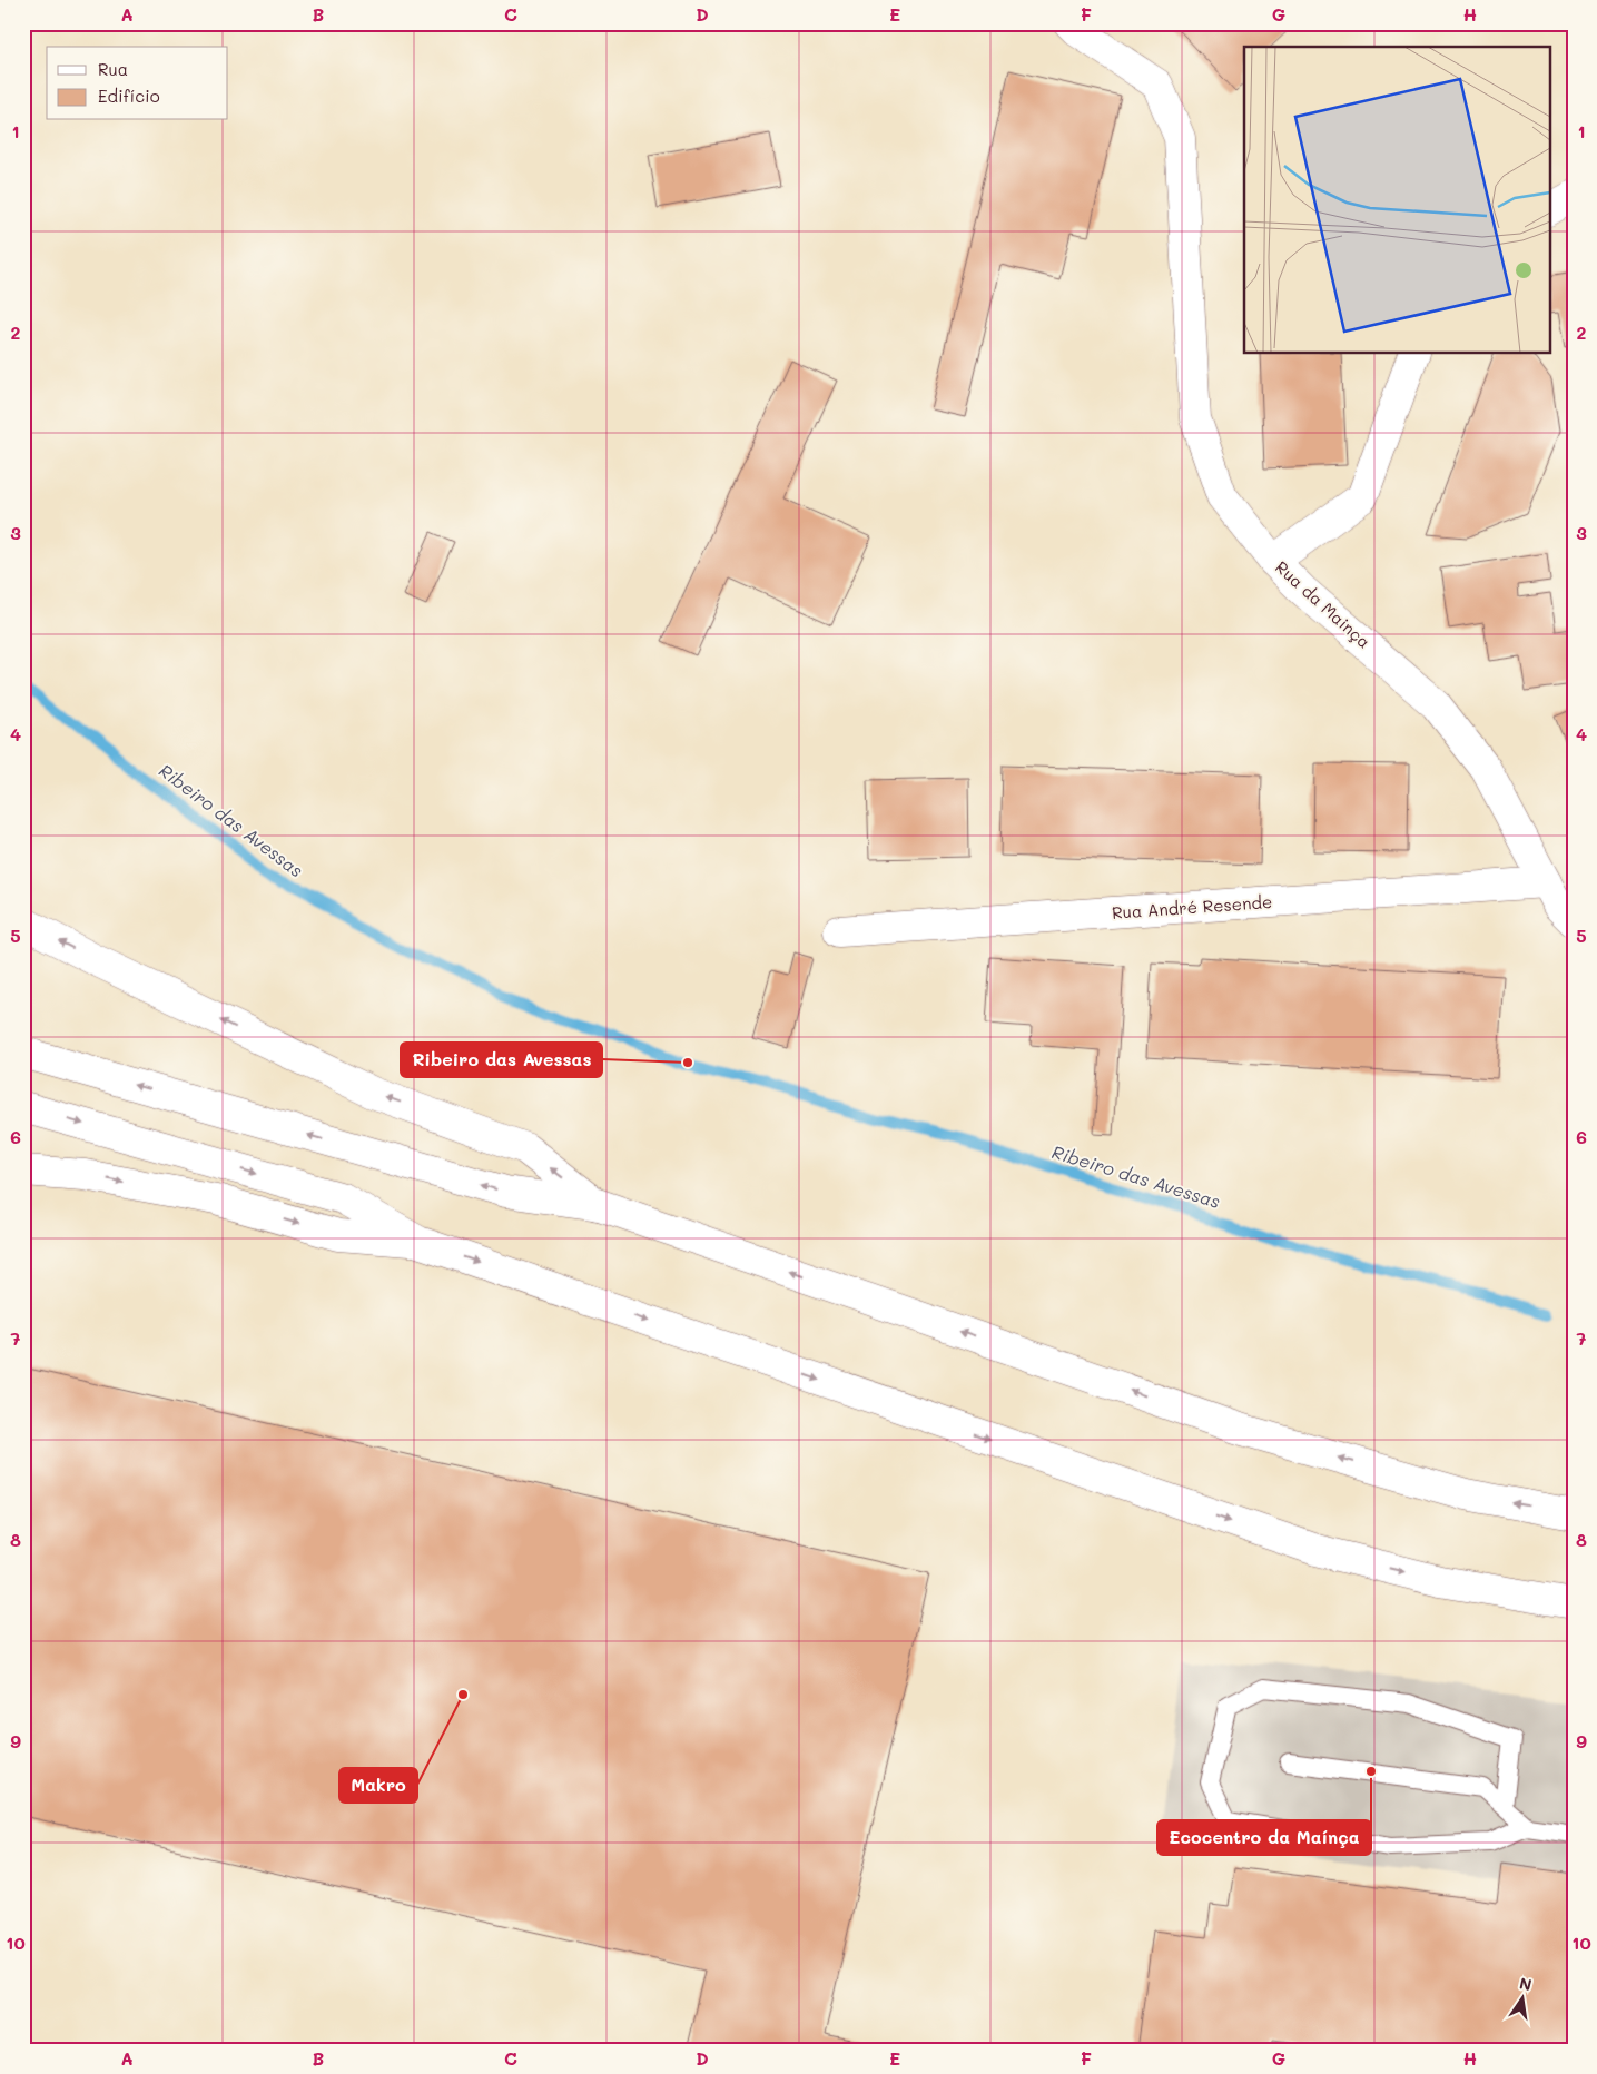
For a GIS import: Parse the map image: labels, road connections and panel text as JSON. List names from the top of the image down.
{
  "streets": {
    "main road": ["Rua da Mainça", "Rua André Resende"]
  },
  "crossings": [
    ["Rua da Mainça", "Rua André Resende"]
  ],
  "water": ["Ribeiro das Avessas"],
  "places": ["Ribeiro das Avessas", "Makro", "Ecocentro da Maínça"],
  "legend": ["Rua", "Edifício"],
  "north": "top",
  "grid": {
    "columns": [
      "A",
      "B",
      "C",
      "D",
      "E",
      "F",
      "G",
      "H"
    ],
    "rows": [
      "1",
      "2",
      "3",
      "4",
      "5",
      "6",
      "7",
      "8",
      "9",
      "10"
    ]
  }
}
